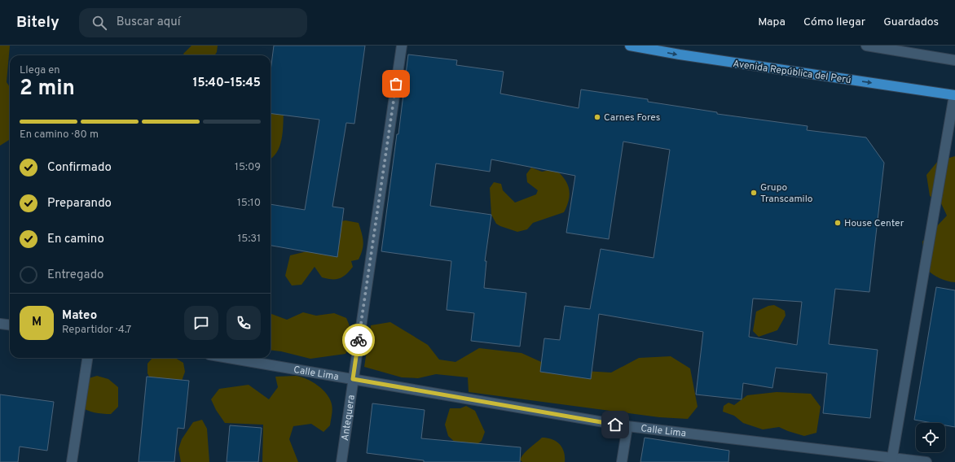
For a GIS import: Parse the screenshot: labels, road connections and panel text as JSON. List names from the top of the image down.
{
  "streets": {
    "highway": ["Avenida República del Perú"],
    "street": ["Calle Lima", "Antequera"]
  },
  "crossings": [
    ["Calle Lima", "Antequera"]
  ],
  "one_way": ["Avenida República del Perú"],
  "places": ["Carnes Fores", "Grupo Transcamilo", "House Center"],
  "page": {
    "header": "Bitely",
    "search": "Buscar aquí",
    "nav": ["Mapa", "Cómo llegar", "Guardados"],
    "heading": ["2 min", "Llega en", "15:40–15:45"],
    "panel": ["Mateo", "Repartidor · 4.7"],
    "bar": "En camino · 80 m",
    "list": [
      ["Confirmado", "15:09"],
      ["Preparando", "15:10"],
      ["En camino", "15:31"],
      "Entregado"
    ],
    "round": "M"
  }
}
